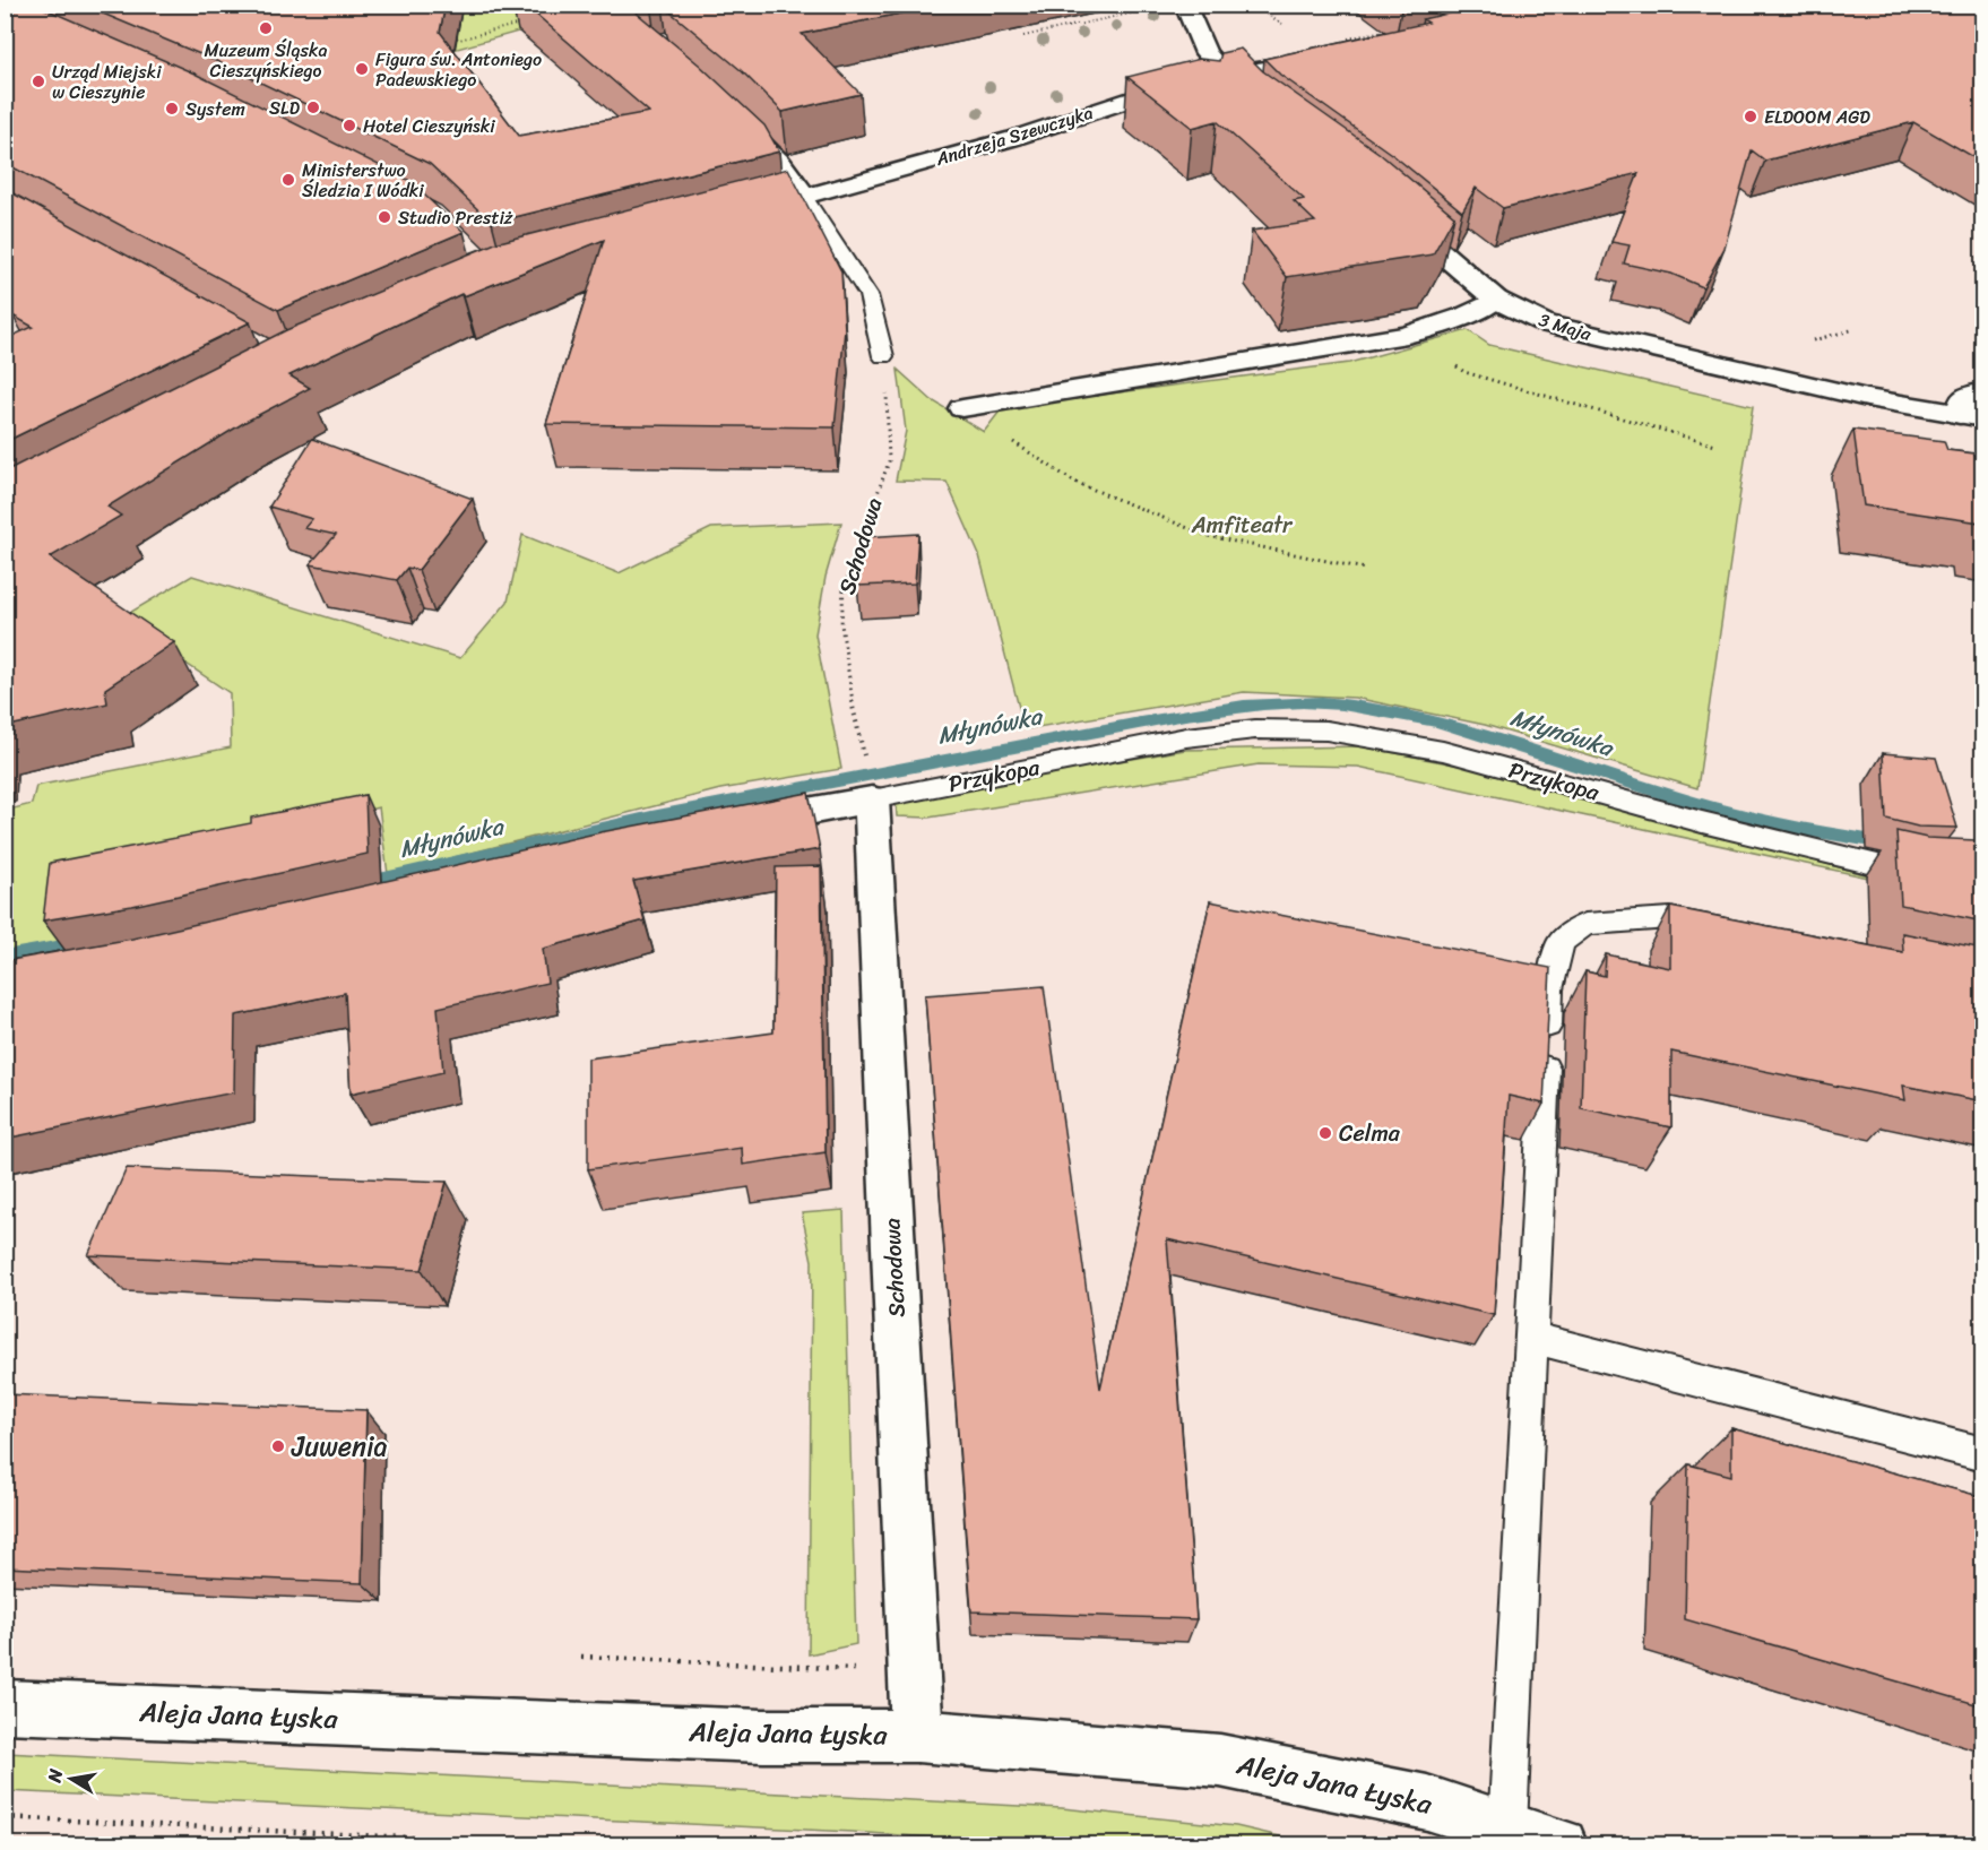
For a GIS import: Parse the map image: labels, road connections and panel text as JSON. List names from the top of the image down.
{
  "streets": {
    "street": [
      "Andrzeja Szewczyka",
      "3 Maja",
      "Schodowa",
      "Przykopa",
      "Aleja Jana Łyska"
    ]
  },
  "crossings": [
    ["Schodowa", "Przykopa"],
    ["Schodowa", "Aleja Jana Łyska"]
  ],
  "water": ["Młynówka"],
  "parks": ["Amfiteatr"],
  "places": [
    "Muzeum Śląska Cieszyńskiego",
    "Figura św. Antoniego Padewskiego",
    "Urząd Miejski w Cieszynie",
    "SLD",
    "System",
    "ELDOOM AGD",
    "Hotel Cieszyński",
    "Ministerstwo Śledzia I Wódki",
    "Studio Prestiż",
    "Celma",
    "Juwenia"
  ],
  "north": "left"
}
